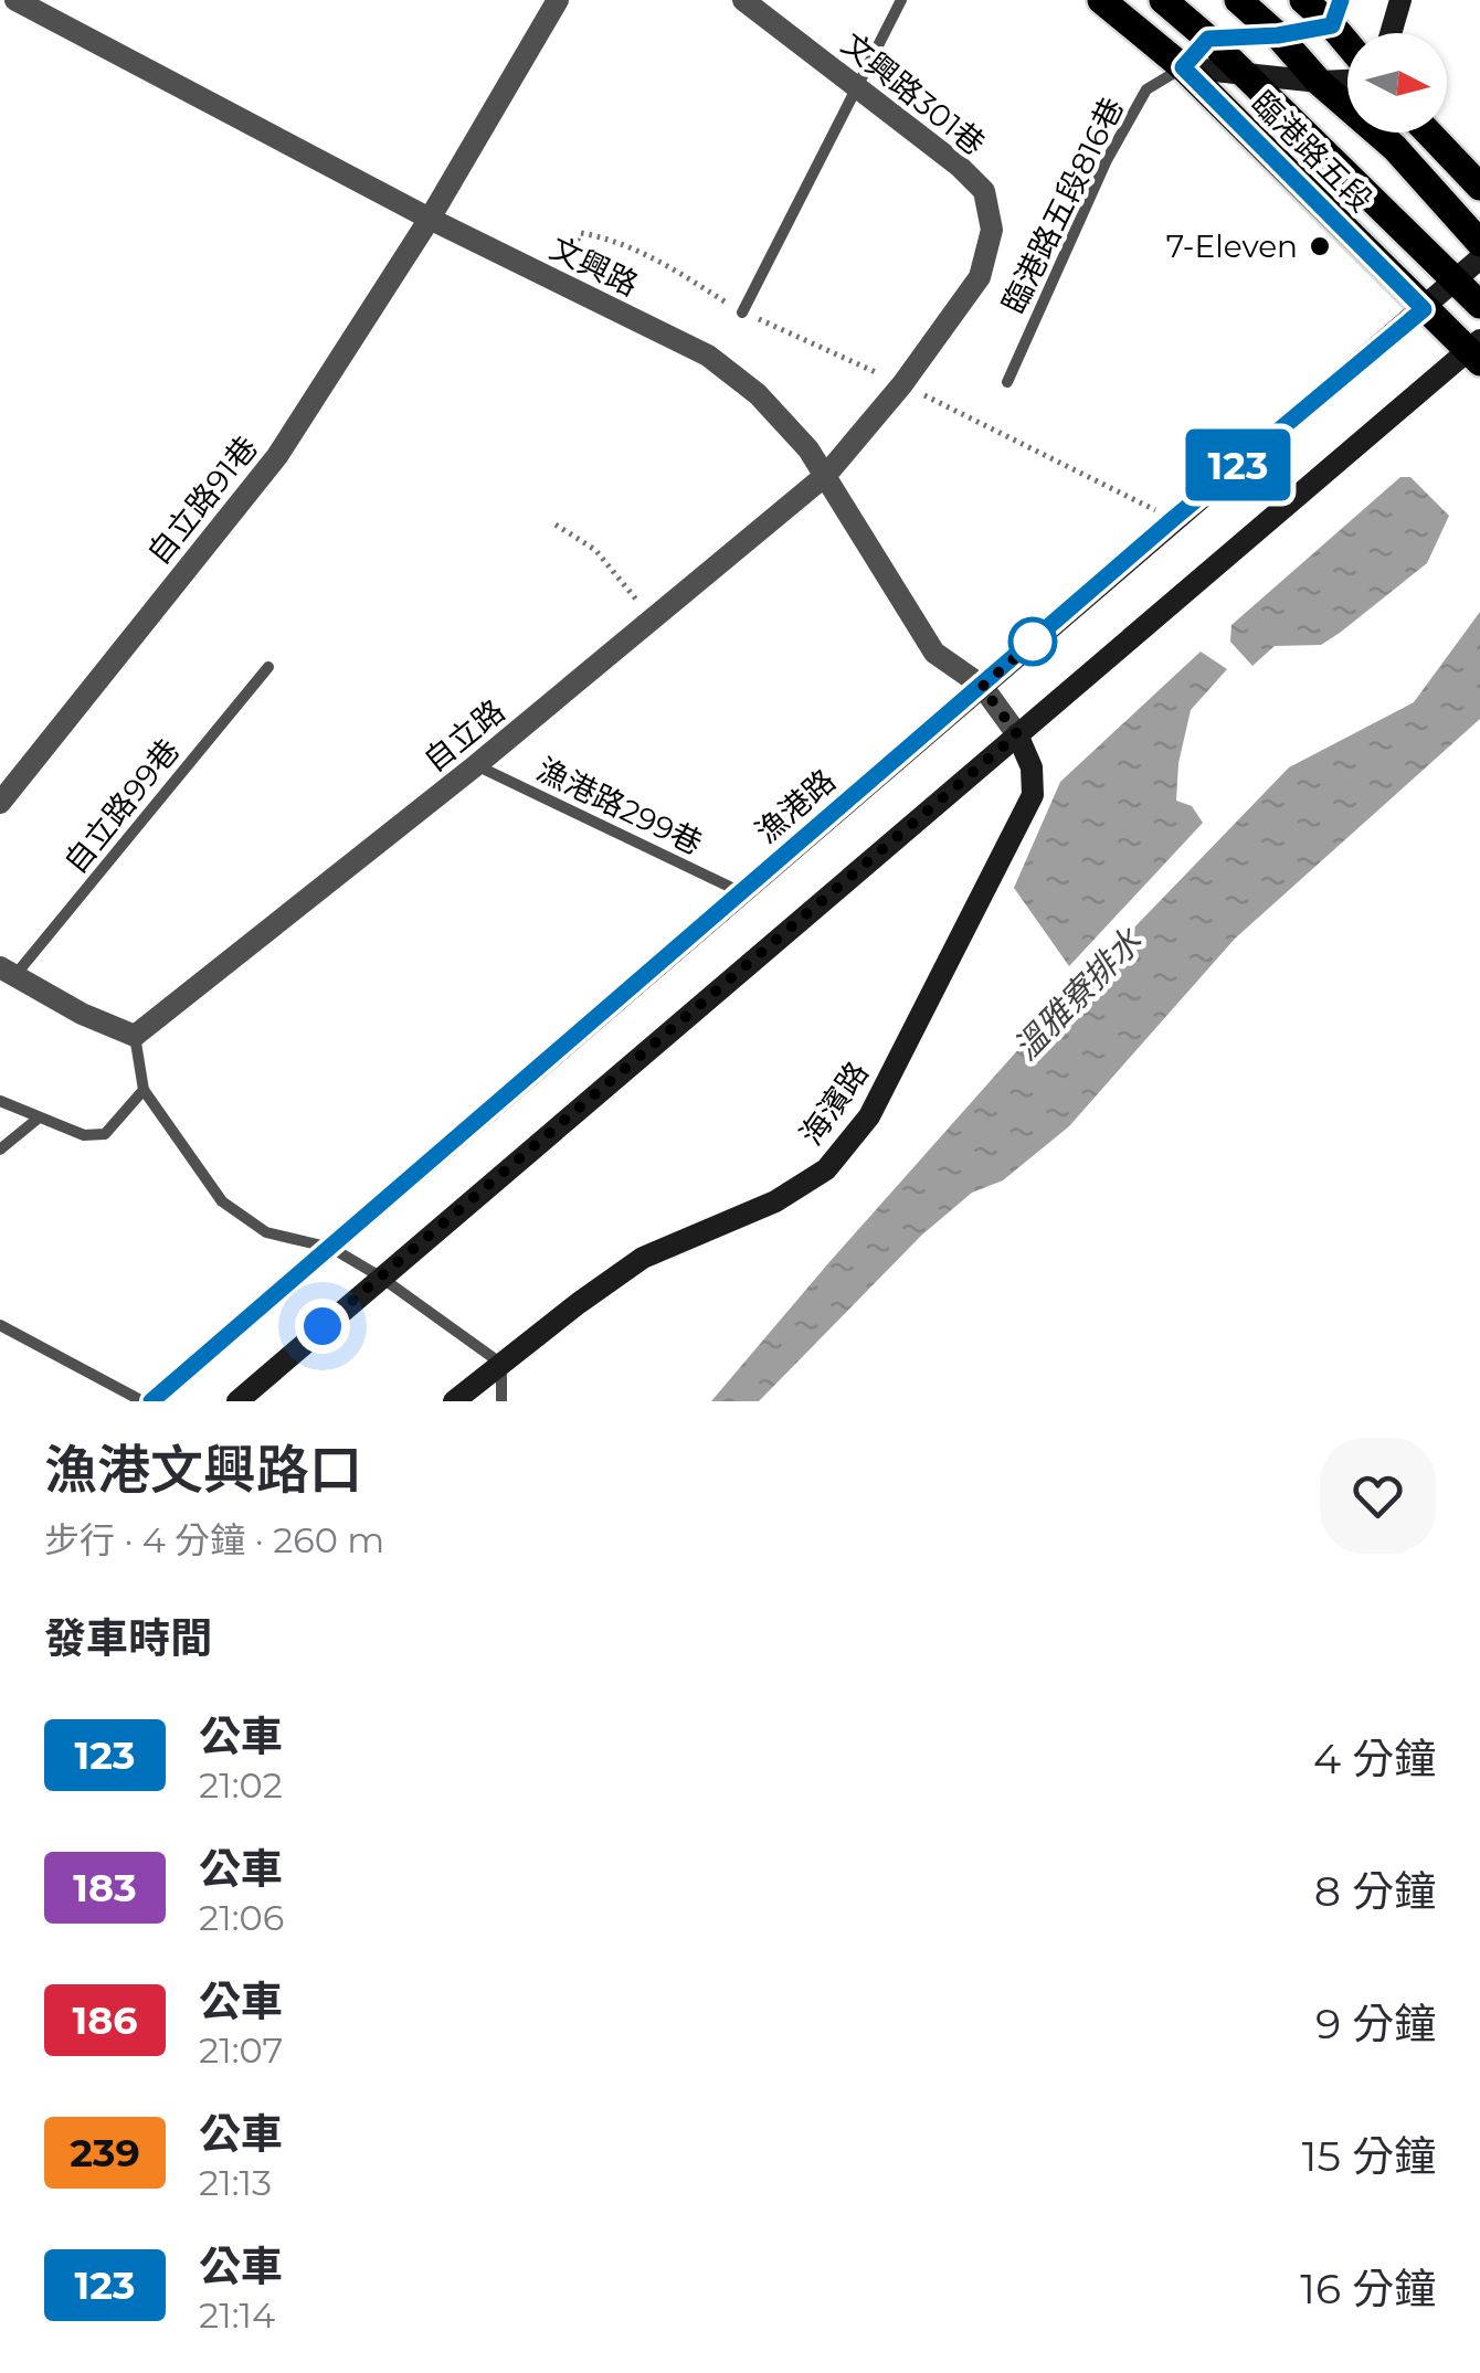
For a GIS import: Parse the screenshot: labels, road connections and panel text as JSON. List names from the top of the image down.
{
  "streets": {
    "main road": ["臨港路五段"],
    "street": [
      "文興路301巷",
      "文興路",
      "自立路91巷",
      "自立路",
      "漁港路",
      "海濱路"
    ],
    "lane": ["臨港路五段816巷", "自立路99巷", "漁港路299巷"]
  },
  "crossings": [
    ["文興路301巷", "文興路"],
    ["文興路301巷", "自立路"],
    ["臨港路五段", "臨港路五段816巷"],
    ["臨港路五段", "漁港路"],
    ["文興路", "自立路91巷"],
    ["文興路", "自立路"],
    ["文興路", "漁港路"],
    ["文興路", "海濱路"],
    ["自立路", "漁港路299巷"],
    ["漁港路299巷", "漁港路"]
  ],
  "water": ["溫雅寮排水"],
  "places": ["7-Eleven"],
  "lines": ["bus line 123"],
  "north": "right",
  "page": {
    "on_map": "123",
    "heading": [
      ["漁港文興路口", "步行 · 4 分鐘 · 260 m"],
      "發車時間"
    ],
    "list": [
      {
        "mark": "123",
        "name": "公車",
        "note": "21:02",
        "value": "4 分鐘"
      },
      {
        "mark": "183",
        "name": "公車",
        "note": "21:06",
        "value": "8 分鐘"
      },
      {
        "mark": "186",
        "name": "公車",
        "note": "21:07",
        "value": "9 分鐘"
      },
      {
        "mark": "239",
        "name": "公車",
        "note": "21:13",
        "value": "15 分鐘"
      },
      {
        "mark": "123",
        "name": "公車",
        "note": "21:14",
        "value": "16 分鐘"
      }
    ]
  }
}
